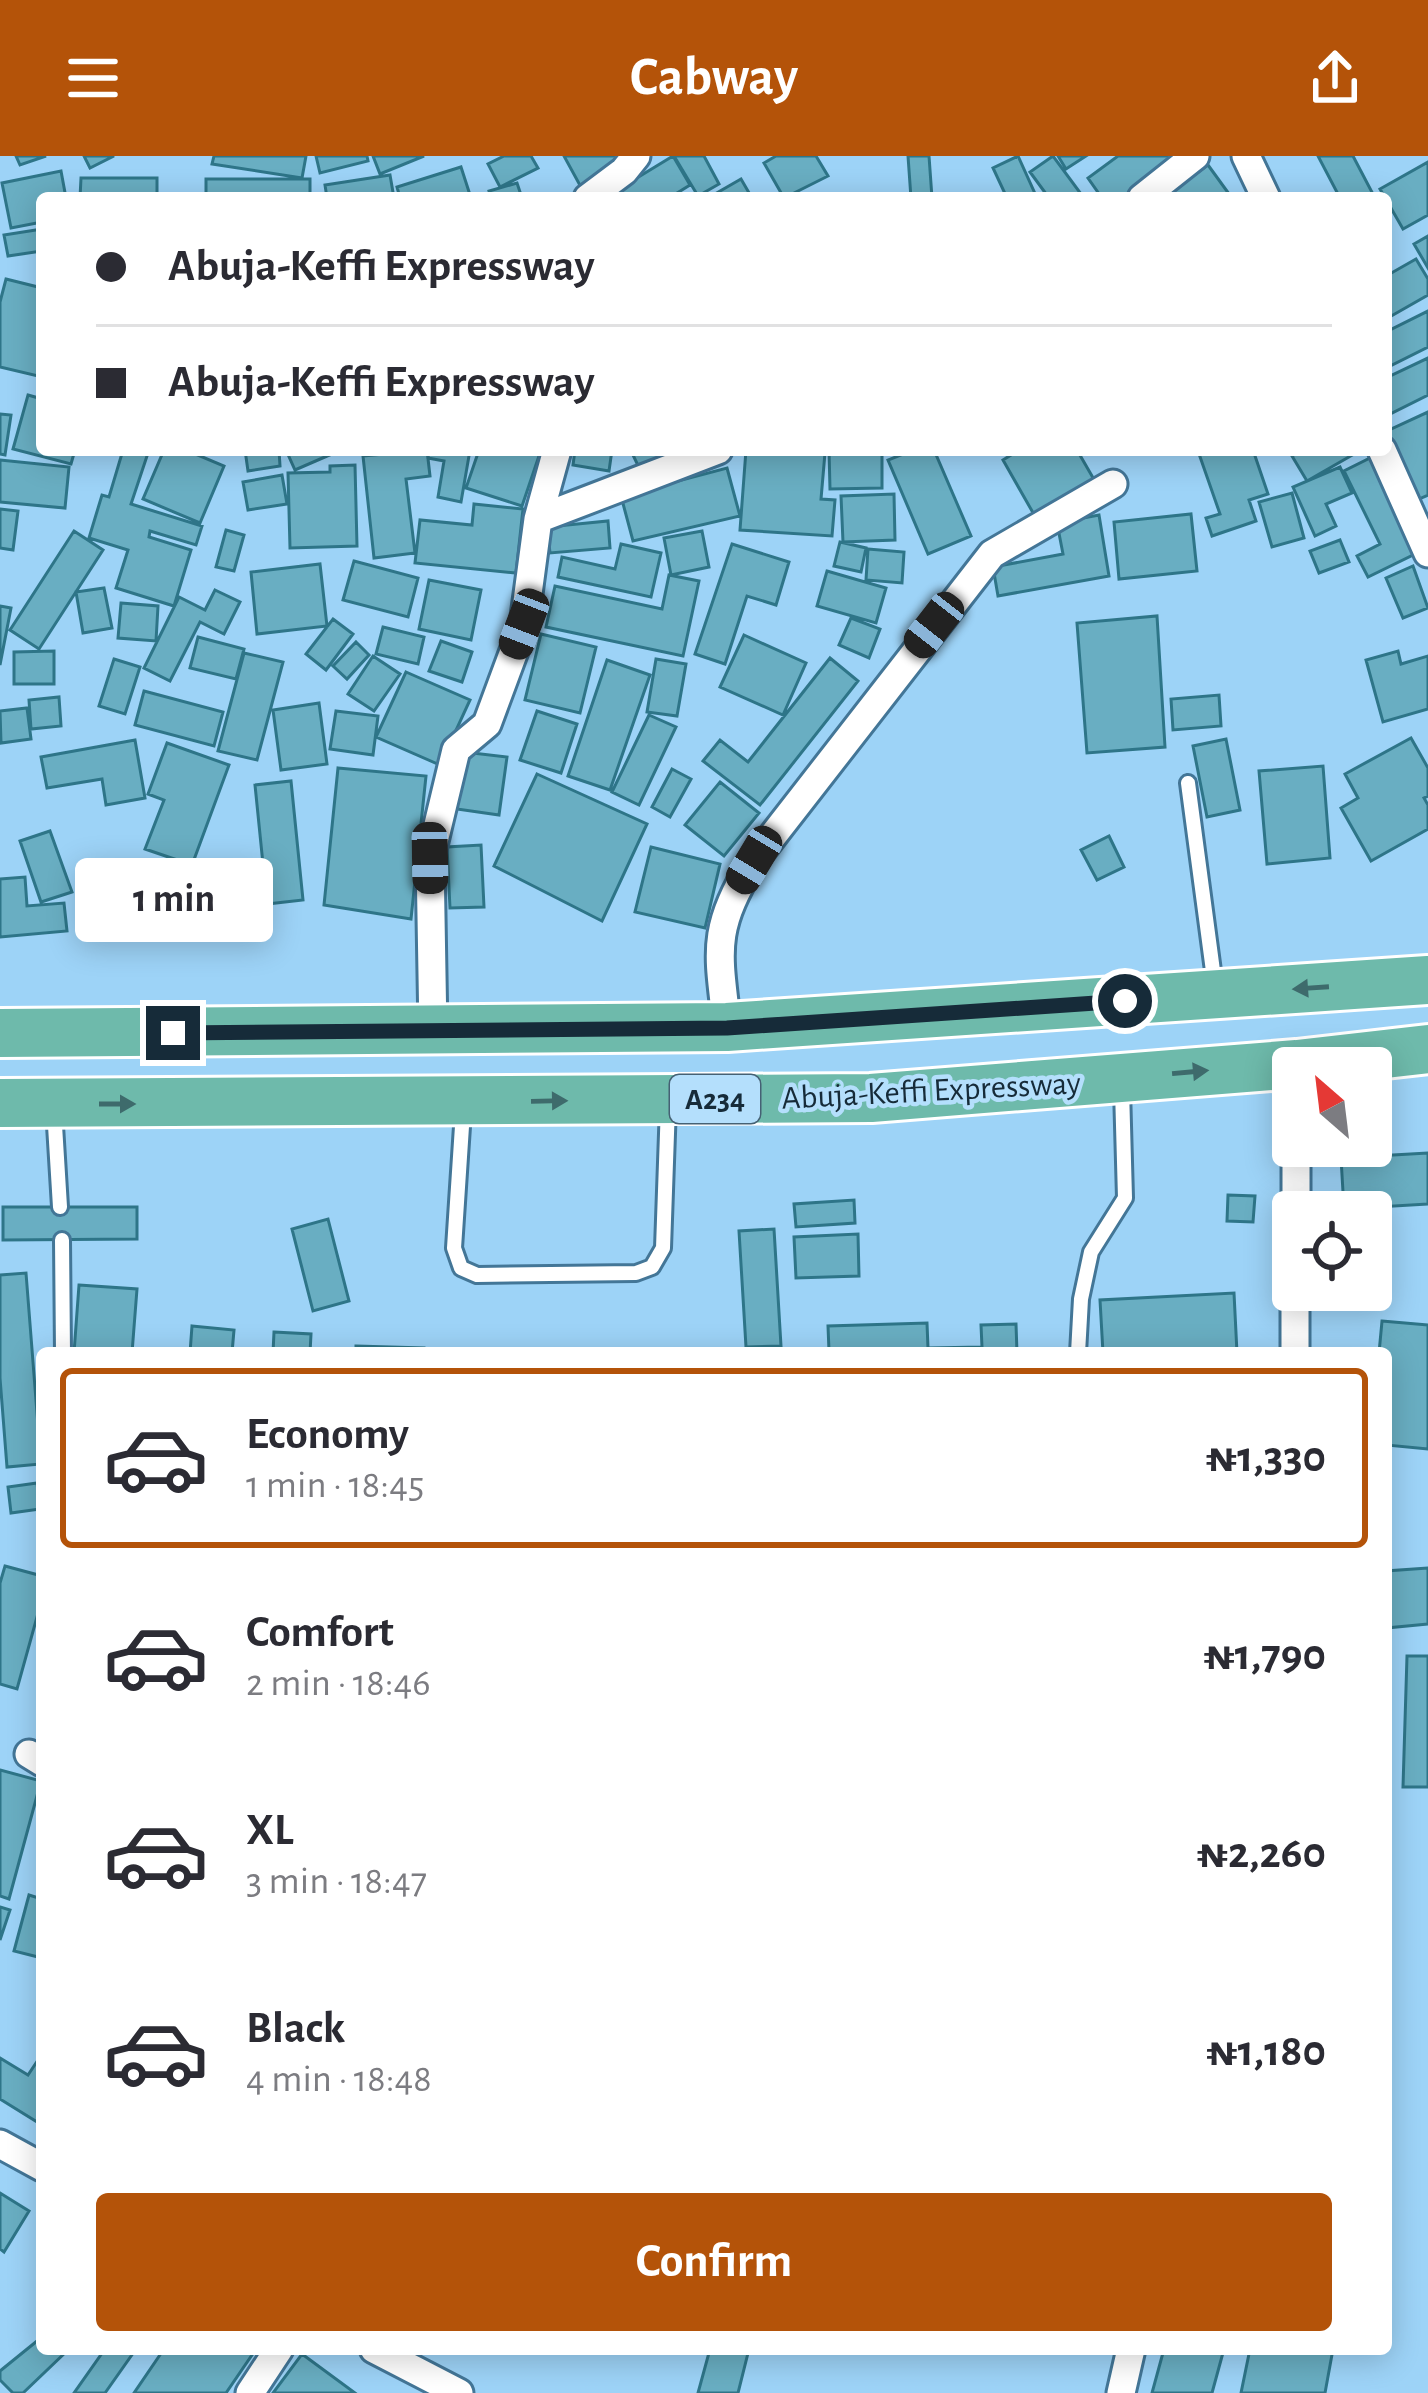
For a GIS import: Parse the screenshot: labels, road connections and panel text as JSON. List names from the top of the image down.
{
  "streets": {
    "highway": ["Abuja-Keffi Expressway", "A234"]
  },
  "north": "top left",
  "page": {
    "header": "Cabway",
    "banner": ["Abuja-Keffi Expressway", "Abuja-Keffi Expressway"],
    "bubble": "1 min",
    "list": [
      {
        "name": "Economy",
        "note": "1 min · 18:45",
        "value": "₦1,330"
      },
      {
        "name": "Comfort",
        "note": "2 min · 18:46",
        "value": "₦1,790"
      },
      {
        "name": "XL",
        "note": "3 min · 18:47",
        "value": "₦2,260"
      },
      {
        "name": "Black",
        "note": "4 min · 18:48",
        "value": "₦1,180"
      }
    ],
    "buttons": "Confirm"
  }
}
